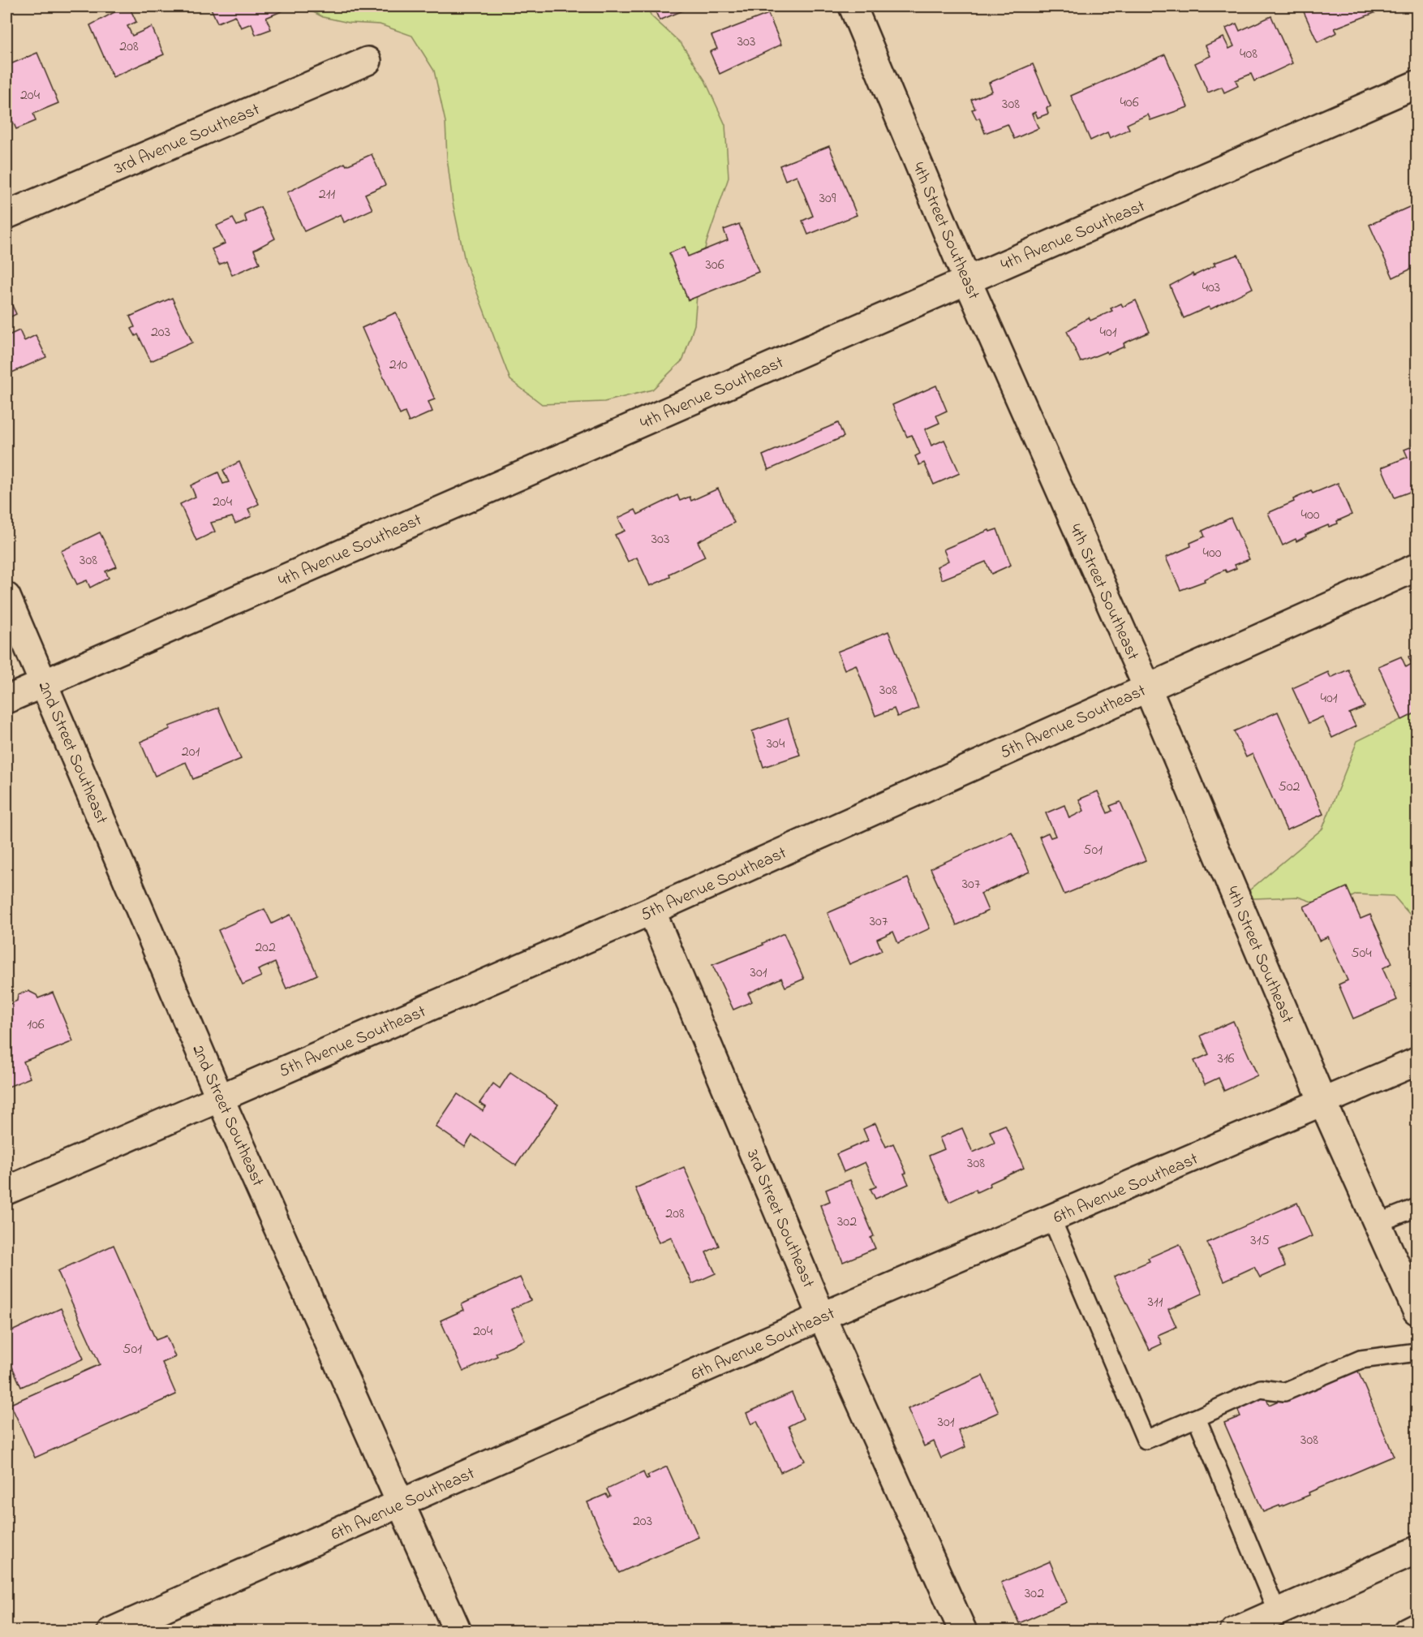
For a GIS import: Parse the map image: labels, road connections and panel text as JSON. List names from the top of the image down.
{
  "streets": {
    "street": [
      "3rd Avenue Southeast",
      "4th Street Southeast",
      "4th Avenue Southeast",
      "5th Avenue Southeast",
      "2nd Street Southeast",
      "6th Avenue Southeast",
      "3rd Street Southeast"
    ]
  },
  "crossings": [
    ["4th Street Southeast", "4th Avenue Southeast"],
    ["4th Street Southeast", "5th Avenue Southeast"],
    ["4th Street Southeast", "6th Avenue Southeast"],
    ["4th Avenue Southeast", "2nd Street Southeast"],
    ["5th Avenue Southeast", "2nd Street Southeast"],
    ["5th Avenue Southeast", "3rd Street Southeast"],
    ["2nd Street Southeast", "6th Avenue Southeast"],
    ["6th Avenue Southeast", "3rd Street Southeast"]
  ],
  "house_numbers": [
    "303",
    "208",
    "408",
    "204",
    "406",
    "308",
    "211",
    "309",
    "306",
    "403",
    "203",
    "401",
    "210",
    "204",
    "400",
    "303",
    "400",
    "308",
    "308",
    "401",
    "304",
    "201",
    "502",
    "501",
    "307",
    "307",
    "202",
    "504",
    "301",
    "106",
    "316",
    "308",
    "208",
    "302",
    "315",
    "311",
    "204",
    "501",
    "301",
    "308",
    "203",
    "302"
  ]
}
